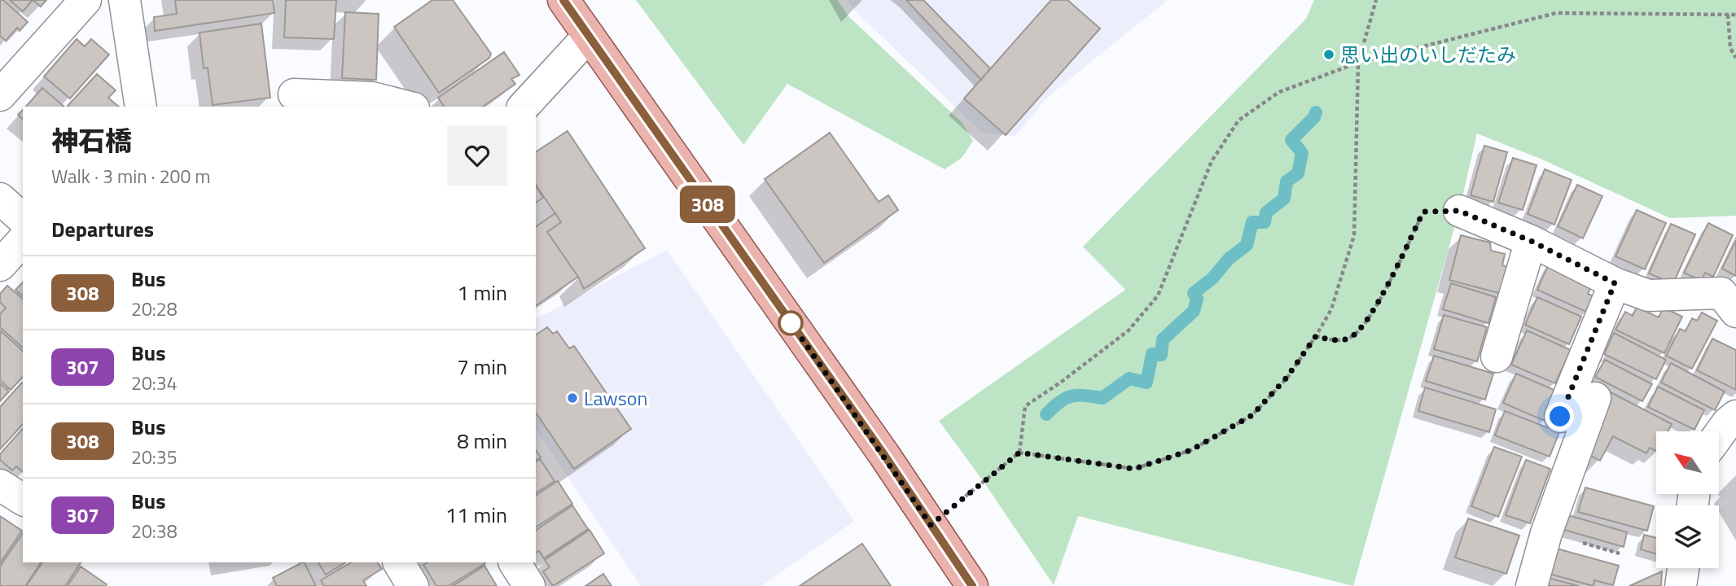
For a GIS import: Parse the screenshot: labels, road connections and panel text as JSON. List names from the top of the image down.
{
  "places": ["思い出のいしだたみ", "Lawson"],
  "lines": ["bus line 308"],
  "north": "top left",
  "page": {
    "on_map": "308",
    "heading": [
      ["神石橋", "Walk · 3 min · 200 m"],
      "Departures"
    ],
    "list": [
      {
        "mark": "308",
        "name": "Bus",
        "note": "20:28",
        "value": "1 min"
      },
      {
        "mark": "307",
        "name": "Bus",
        "note": "20:34",
        "value": "7 min"
      },
      {
        "mark": "308",
        "name": "Bus",
        "note": "20:35",
        "value": "8 min"
      },
      {
        "mark": "307",
        "name": "Bus",
        "note": "20:38",
        "value": "11 min"
      }
    ]
  }
}
